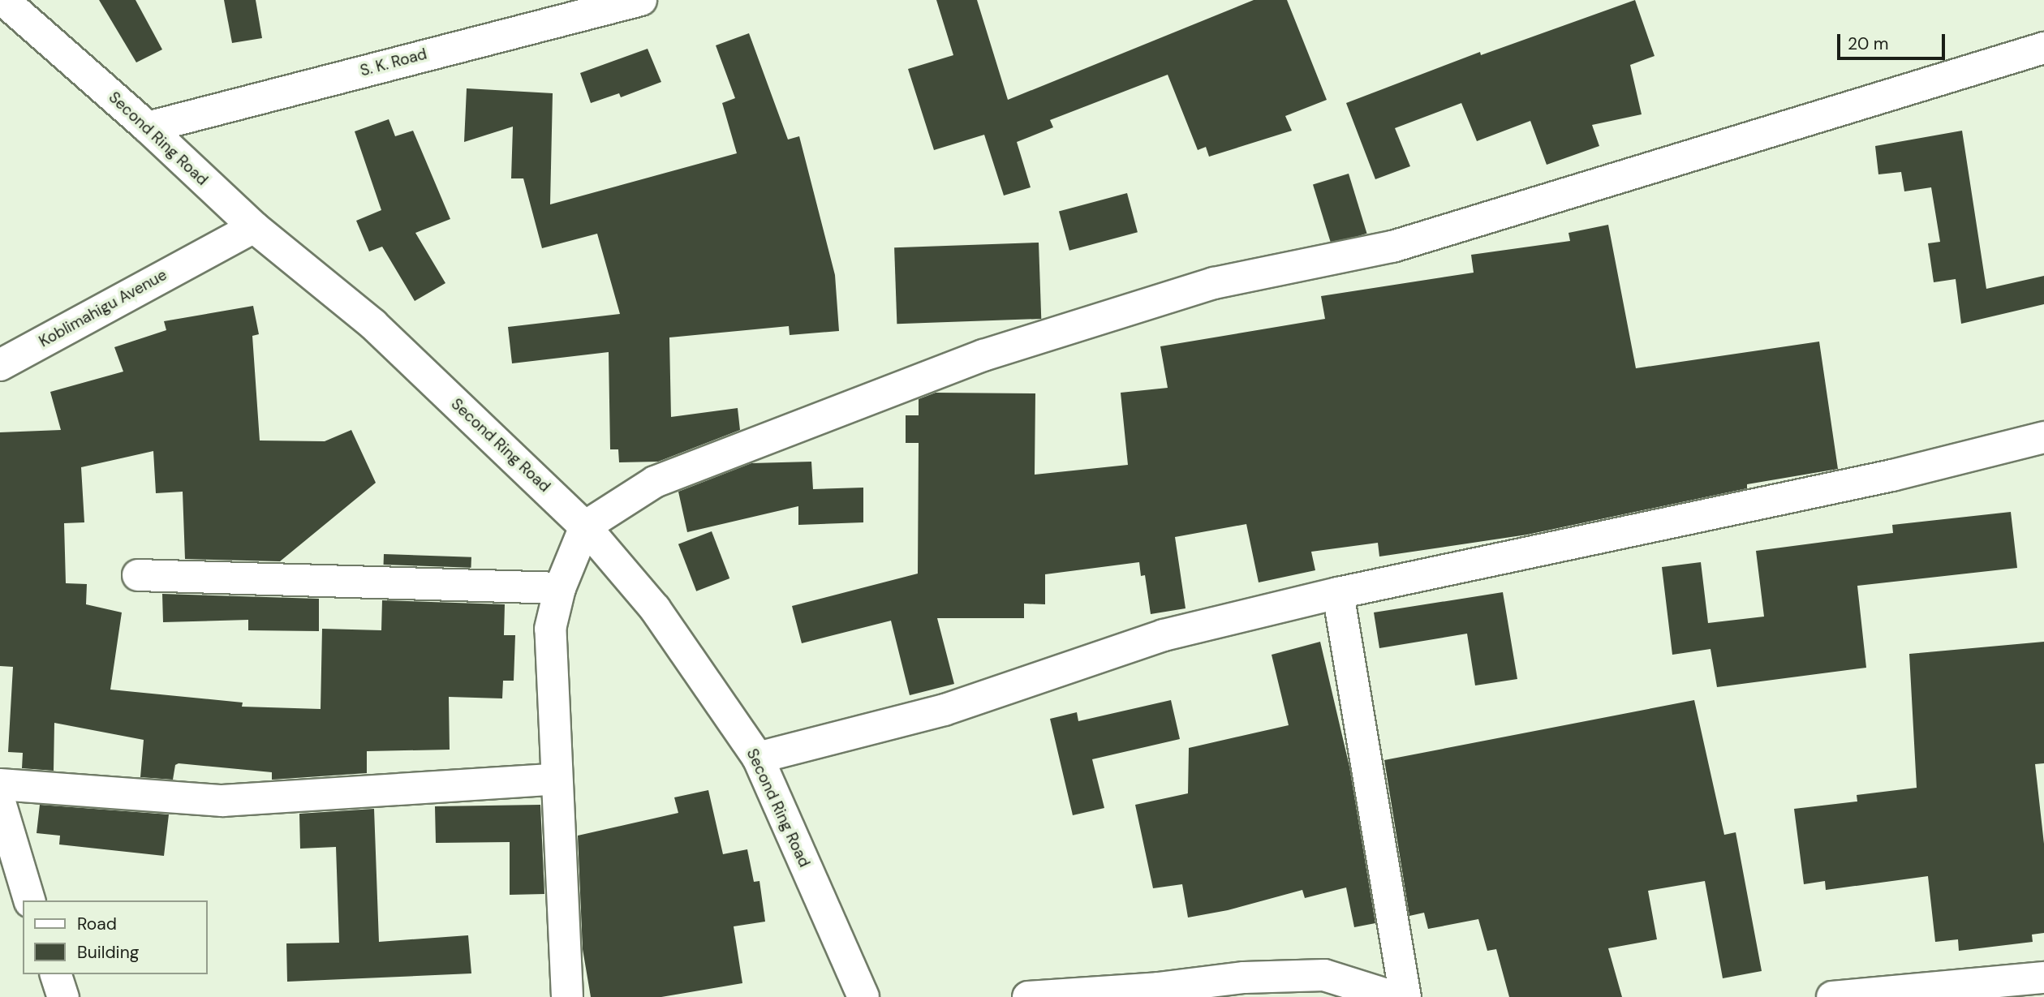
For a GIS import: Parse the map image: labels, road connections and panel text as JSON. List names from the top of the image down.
{
  "streets": {
    "street": ["S. K. Road", "Second Ring Road", "Koblimahigu Avenue"]
  },
  "crossings": [
    ["S. K. Road", "Second Ring Road"],
    ["Second Ring Road", "Koblimahigu Avenue"]
  ],
  "legend": ["Road", "Building"],
  "scale_bar": "20 m"
}
